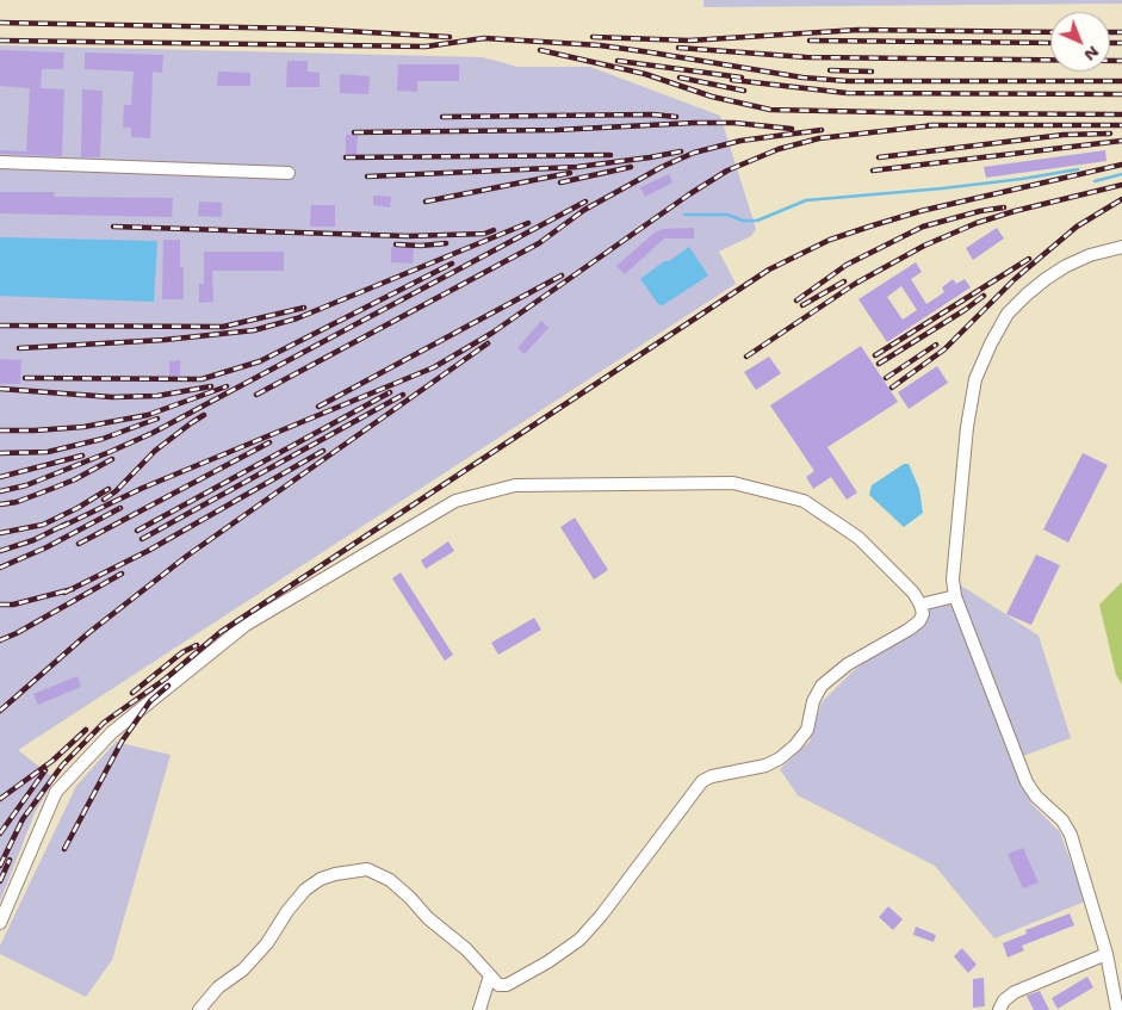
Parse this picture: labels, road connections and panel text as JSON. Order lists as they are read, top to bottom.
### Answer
{
  "north": "bottom right"
}
